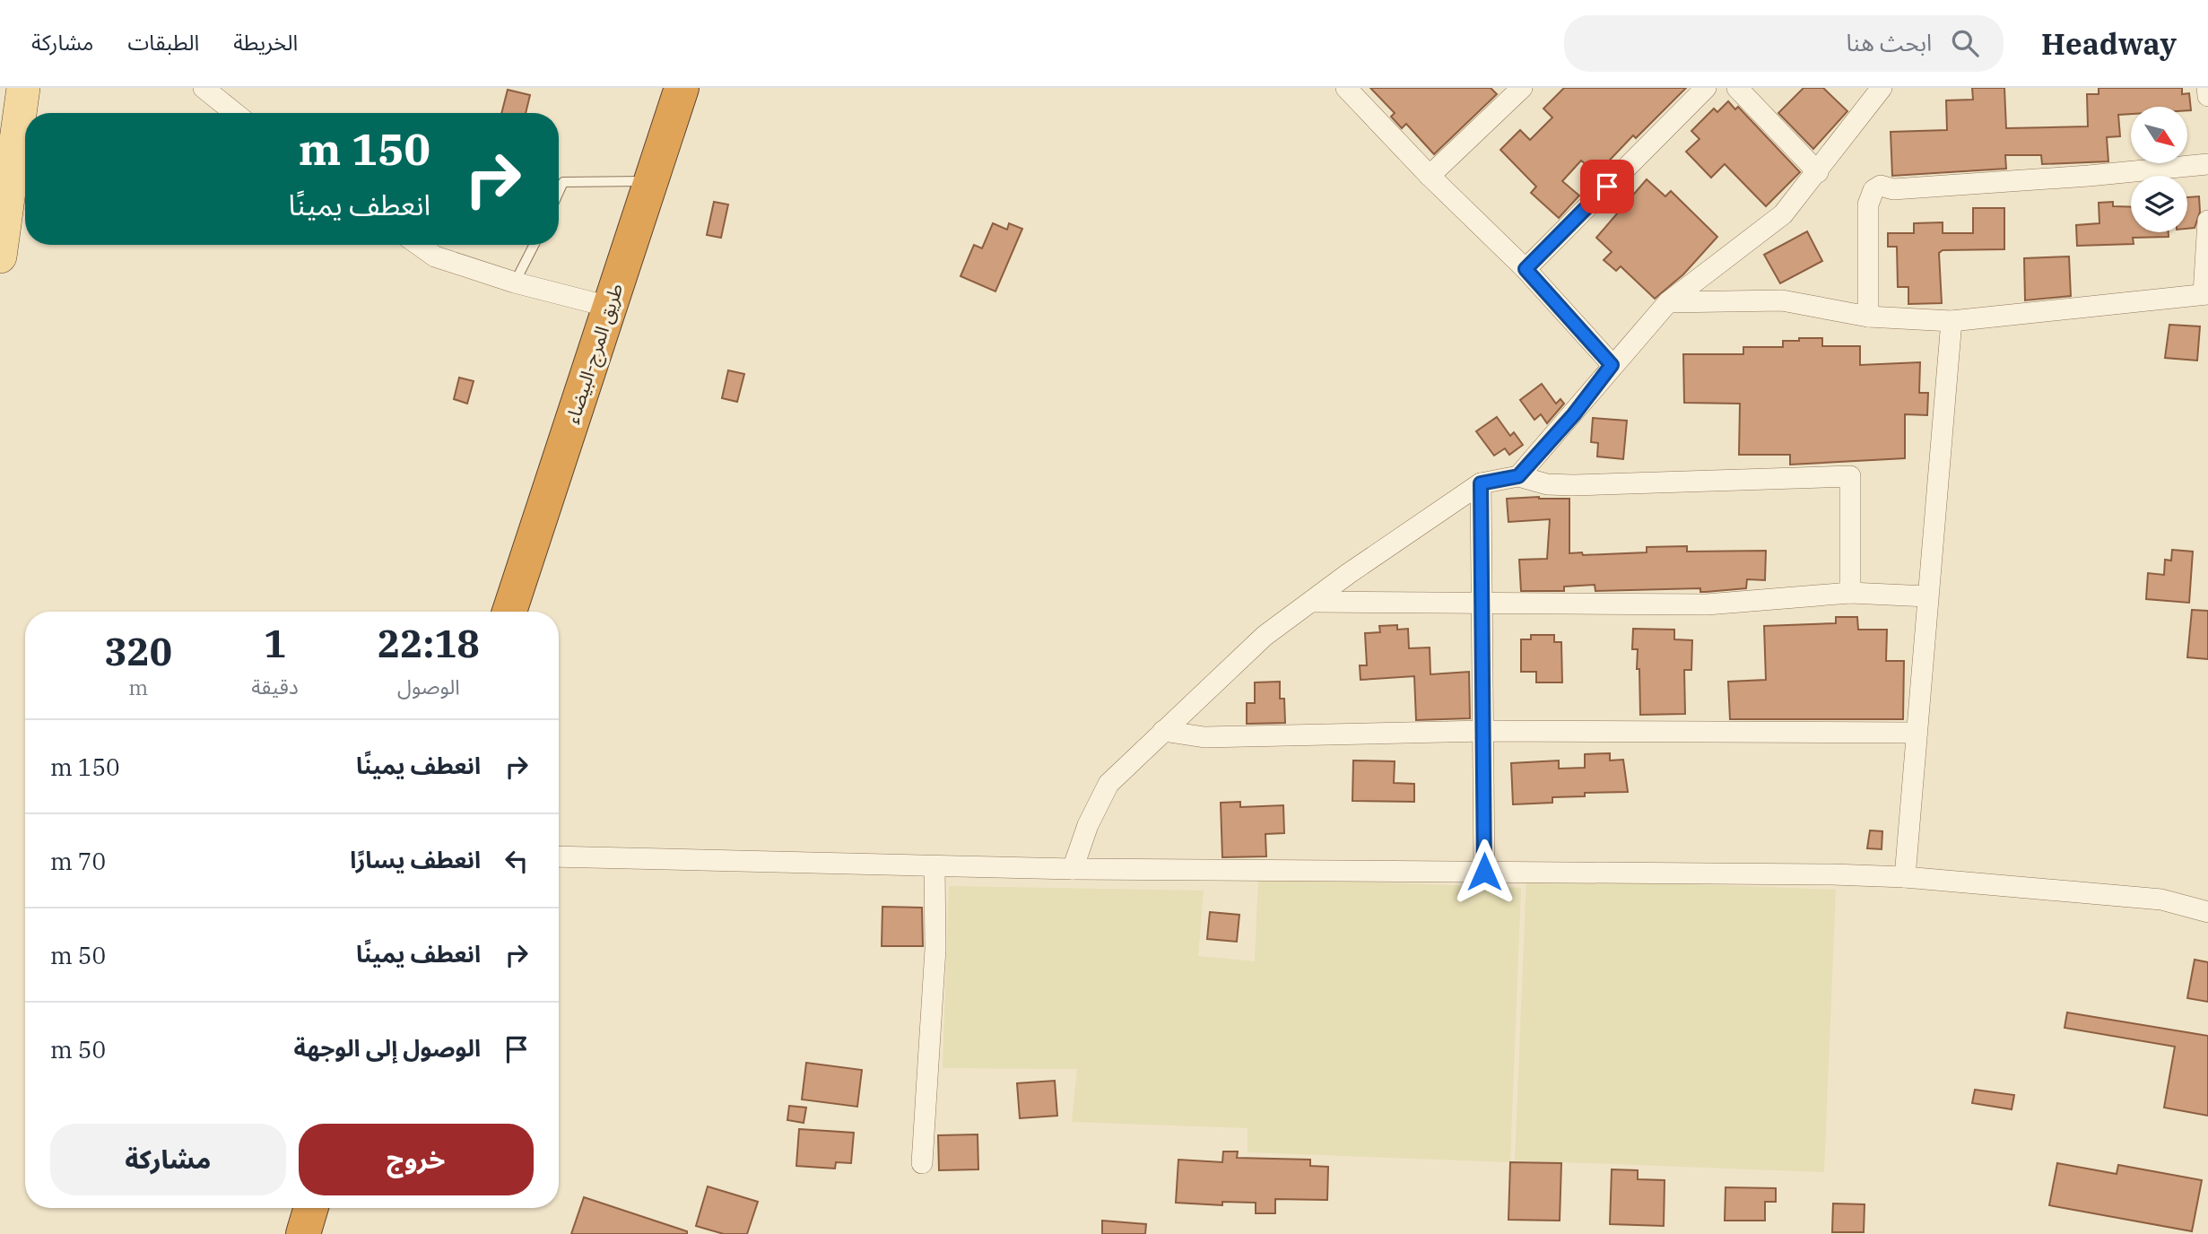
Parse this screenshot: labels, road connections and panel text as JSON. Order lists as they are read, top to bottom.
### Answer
{
  "streets": {
    "highway": ["طريق المرج-البيضاء"]
  },
  "north": "bottom right",
  "page": {
    "header": "Headway",
    "search": "ابحث هنا",
    "nav": ["الخريطة", "الطبقات", "مشاركة"],
    "turn": ["150 m", "انعطف يمينًا"],
    "eta": [
      "22:18",
      "الوصول",
      "1",
      "دقيقة",
      "320",
      "m"
    ],
    "list": [
      {
        "name": "انعطف يمينًا",
        "value": "150 m"
      },
      {
        "name": "انعطف يسارًا",
        "value": "70 m"
      },
      {
        "name": "انعطف يمينًا",
        "value": "50 m"
      },
      {
        "name": "الوصول إلى الوجهة",
        "value": "50 m"
      }
    ],
    "buttons": ["خروج", "مشاركة"]
  }
}
